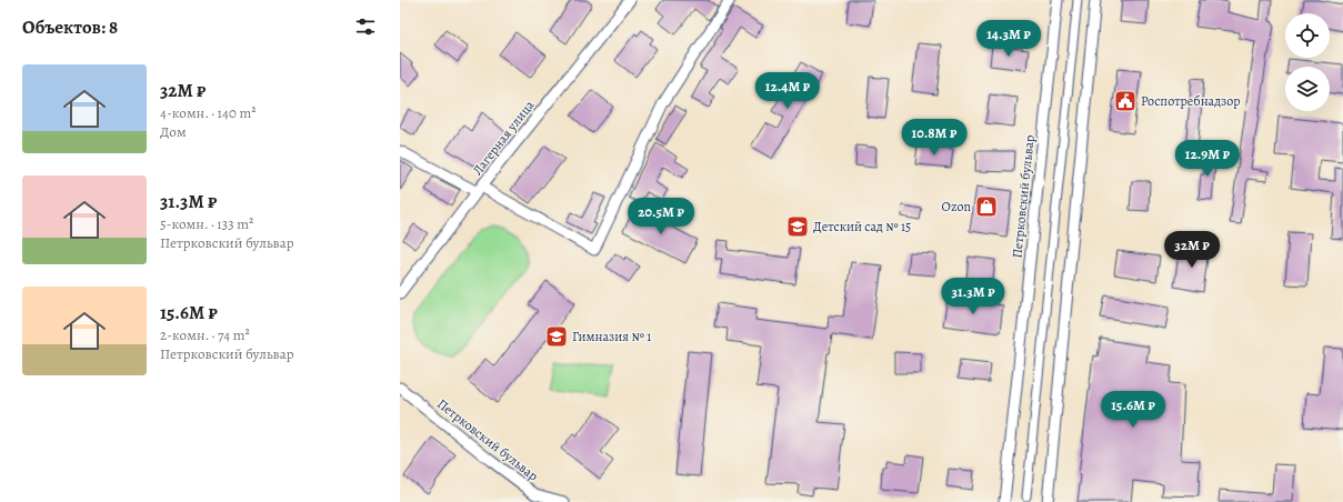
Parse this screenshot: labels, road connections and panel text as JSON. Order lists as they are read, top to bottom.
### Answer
{
  "streets": {
    "street": ["Лагерная улица", "Петрковский бульвар"]
  },
  "places": {
    "public building": ["Роспотребнадзор"],
    "shop": ["Ozon"],
    "school or university": ["Детский сад № 15", "Гимназия № 1"]
  },
  "page": {
    "heading": "Объектов: 8",
    "price": [
      "14.3M ₽",
      "12.4M ₽",
      "10.8M ₽",
      "12.9M ₽",
      "20.5M ₽",
      "32M ₽",
      "31.3M ₽",
      "15.6M ₽"
    ],
    "list": [
      {
        "name": "32M ₽",
        "note": "4-комн. · 140 m² · Дом"
      },
      {
        "name": "31.3M ₽",
        "note": "5-комн. · 133 m² · Петрковский бульвар"
      },
      {
        "name": "15.6M ₽",
        "note": "2-комн. · 74 m² · Петрковский бульвар"
      }
    ]
  }
}
